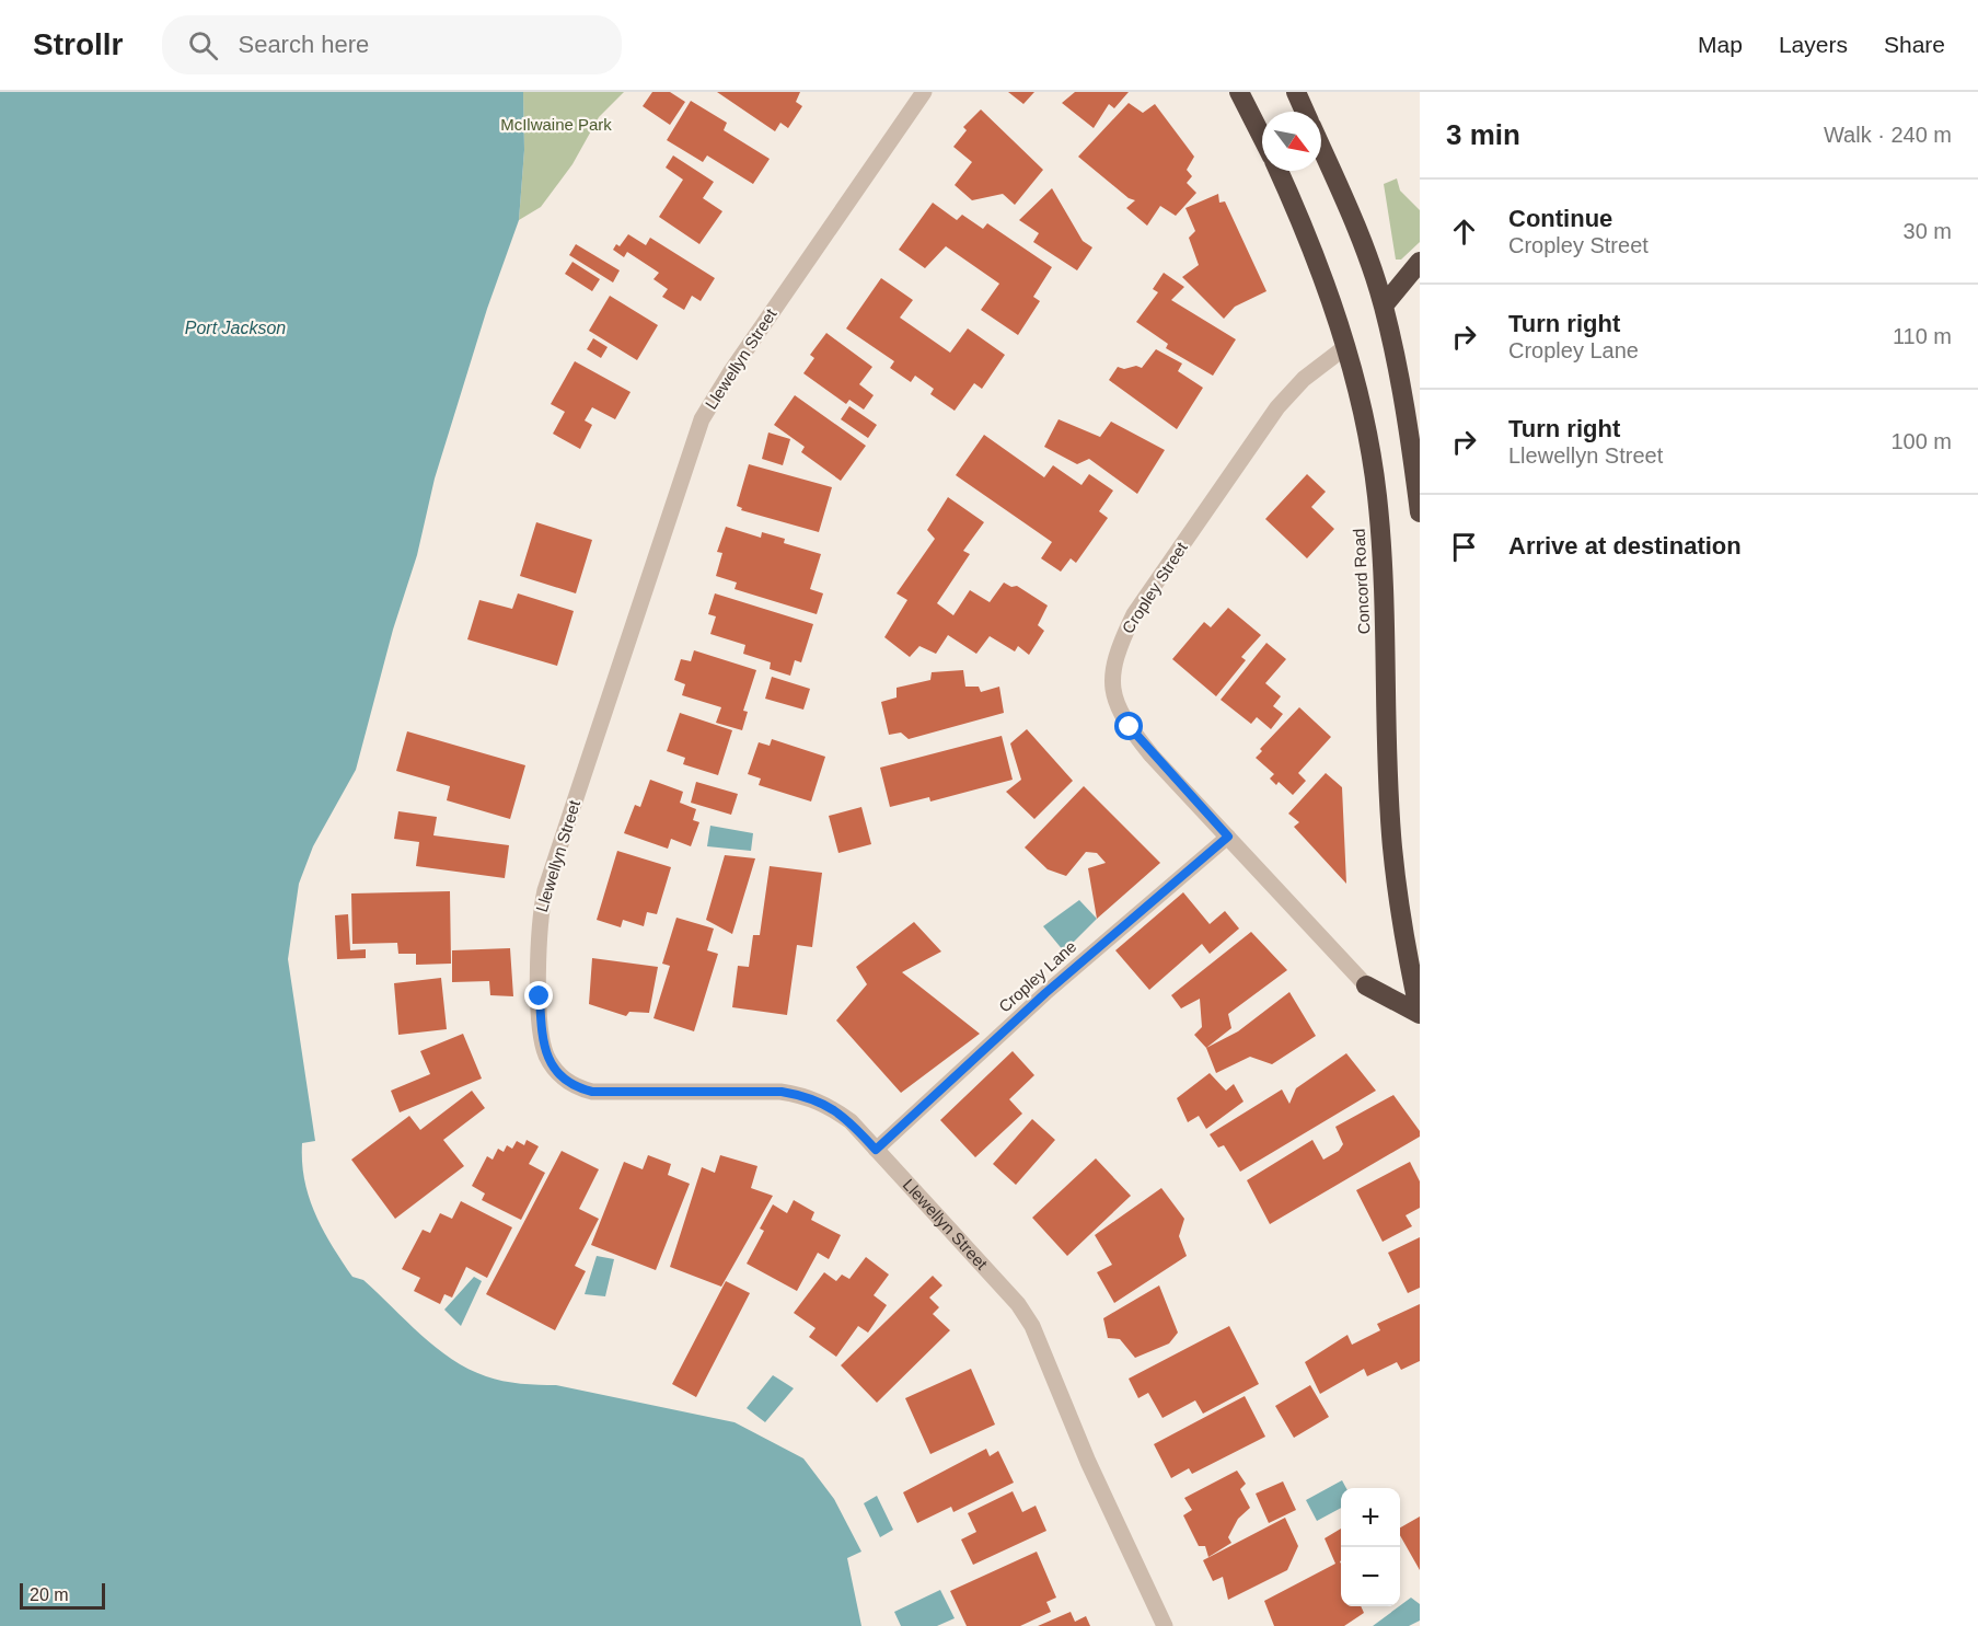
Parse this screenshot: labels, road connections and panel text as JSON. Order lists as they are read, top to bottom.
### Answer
{
  "streets": {
    "highway": ["Concord Road"],
    "street": ["Llewellyn Street", "Cropley Street"],
    "lane": ["Cropley Lane"]
  },
  "crossings": [
    ["Llewellyn Street", "Cropley Lane"],
    ["Concord Road", "Cropley Street"],
    ["Cropley Street", "Cropley Lane"]
  ],
  "water": ["Port Jackson"],
  "parks": ["McIlwaine Park"],
  "scale_bar": "20 m",
  "north": "bottom right",
  "page": {
    "header": "Strollr",
    "search": "Search here",
    "nav": ["Map", "Layers", "Share"],
    "heading": ["3 min", "Walk · 240 m"],
    "list": [
      ["Continue", "Cropley Street", "30 m"],
      ["Turn right", "Cropley Lane", "110 m"],
      ["Turn right", "Llewellyn Street", "100 m"],
      "Arrive at destination"
    ],
    "map_buttons": ["+", "−"],
    "scale": "20 m"
  }
}
